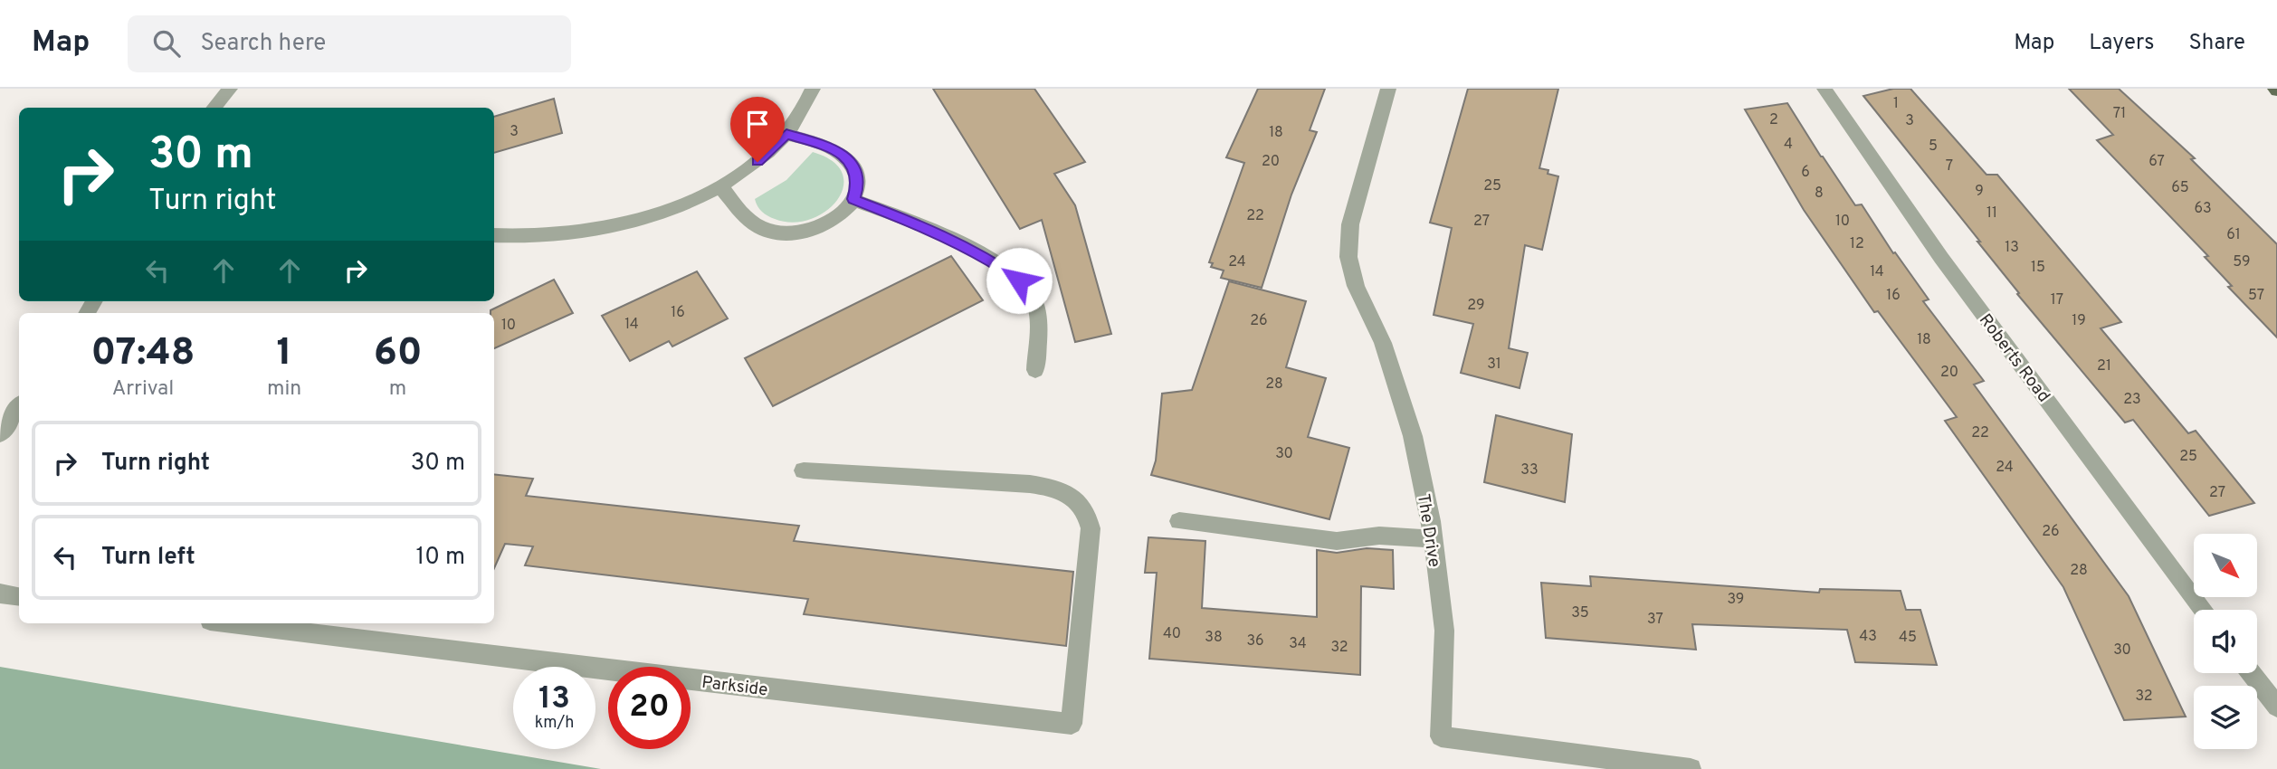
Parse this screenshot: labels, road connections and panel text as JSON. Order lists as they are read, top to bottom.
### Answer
{
  "streets": {
    "street": ["Roberts Road", "The Drive", "Parkside"]
  },
  "house_numbers": [
    "1",
    "71",
    "2",
    "3",
    "3",
    "18",
    "4",
    "5",
    "20",
    "67",
    "7",
    "6",
    "25",
    "65",
    "9",
    "8",
    "63",
    "11",
    "22",
    "27",
    "10",
    "61",
    "12",
    "13",
    "24",
    "59",
    "15",
    "14",
    "16",
    "57",
    "17",
    "29",
    "16",
    "26",
    "19",
    "14",
    "10",
    "18",
    "31",
    "21",
    "20",
    "28",
    "23",
    "22",
    "30",
    "25",
    "24",
    "33",
    "27",
    "26",
    "28",
    "39",
    "35",
    "37",
    "40",
    "43",
    "38",
    "45",
    "36",
    "34",
    "32",
    "30",
    "32"
  ],
  "north": "bottom right",
  "page": {
    "header": "Map",
    "search": "Search here",
    "nav": ["Map", "Layers", "Share"],
    "turn": ["30 m", "Turn right"],
    "eta": [
      "07:48",
      "Arrival",
      "1",
      "min",
      "60",
      "m"
    ],
    "list": [
      {
        "name": "Turn right",
        "value": "30 m"
      },
      {
        "name": "Turn left",
        "value": "10 m"
      }
    ],
    "speed": "13 km/h",
    "limit": "20"
  }
}
